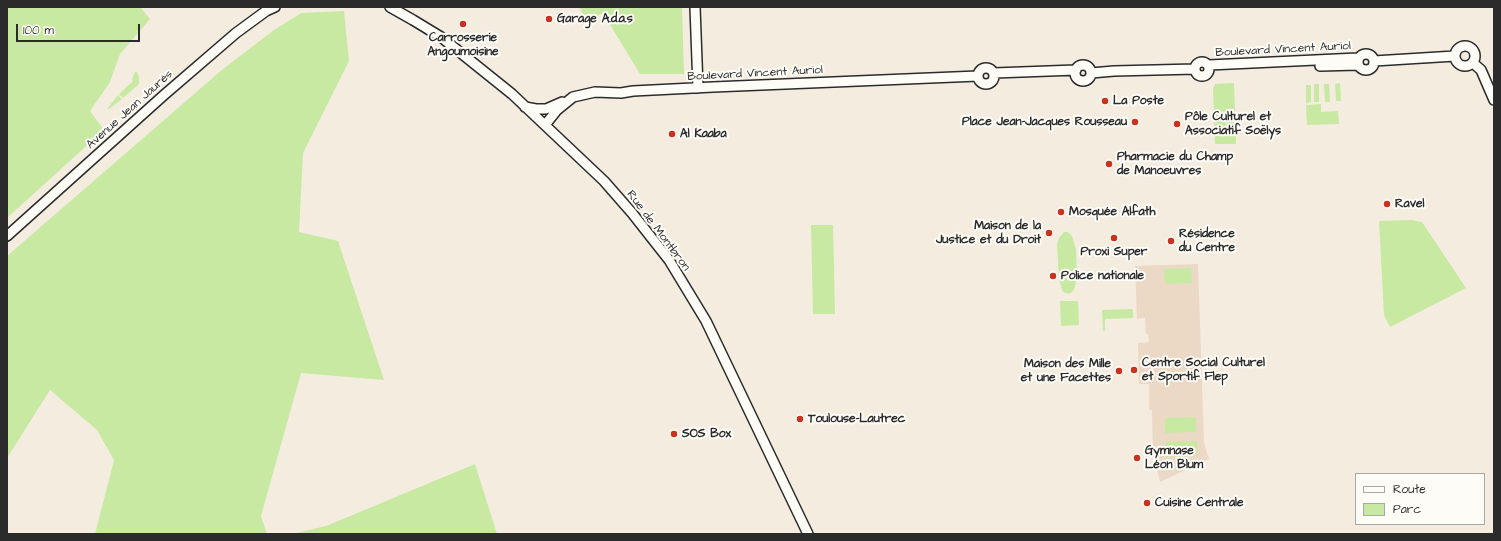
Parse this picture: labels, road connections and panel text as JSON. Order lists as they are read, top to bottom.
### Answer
{
  "streets": {
    "street": ["Boulevard Vincent Auriol", "Avenue Jean Jaurès", "Rue de Montbron"]
  },
  "crossings": [
    ["Boulevard Vincent Auriol", "Rue de Montbron"]
  ],
  "places": [
    "Garage A.d.a.s",
    "Carrosserie Angoumoisine",
    "La Poste",
    "Place Jean-Jacques Rousseau",
    "Pôle Culturel et Associatif Soëlys",
    "Al Kaaba",
    "Pharmacie du Champ de Manoeuvres",
    "Ravel",
    "Mosquée Alfath",
    "Maison de la Justice et du Droit",
    "Proxi Super",
    "Résidence du Centre",
    "Police nationale",
    "Centre Social Culturel et Sportif Flep",
    "Maison des Mille et une Facettes",
    "Toulouse-Lautrec",
    "SOS Box",
    "Gymnase Léon Blum",
    "Cuisine Centrale"
  ],
  "legend": ["Route", "Parc"],
  "scale_bar": "100 m"
}
